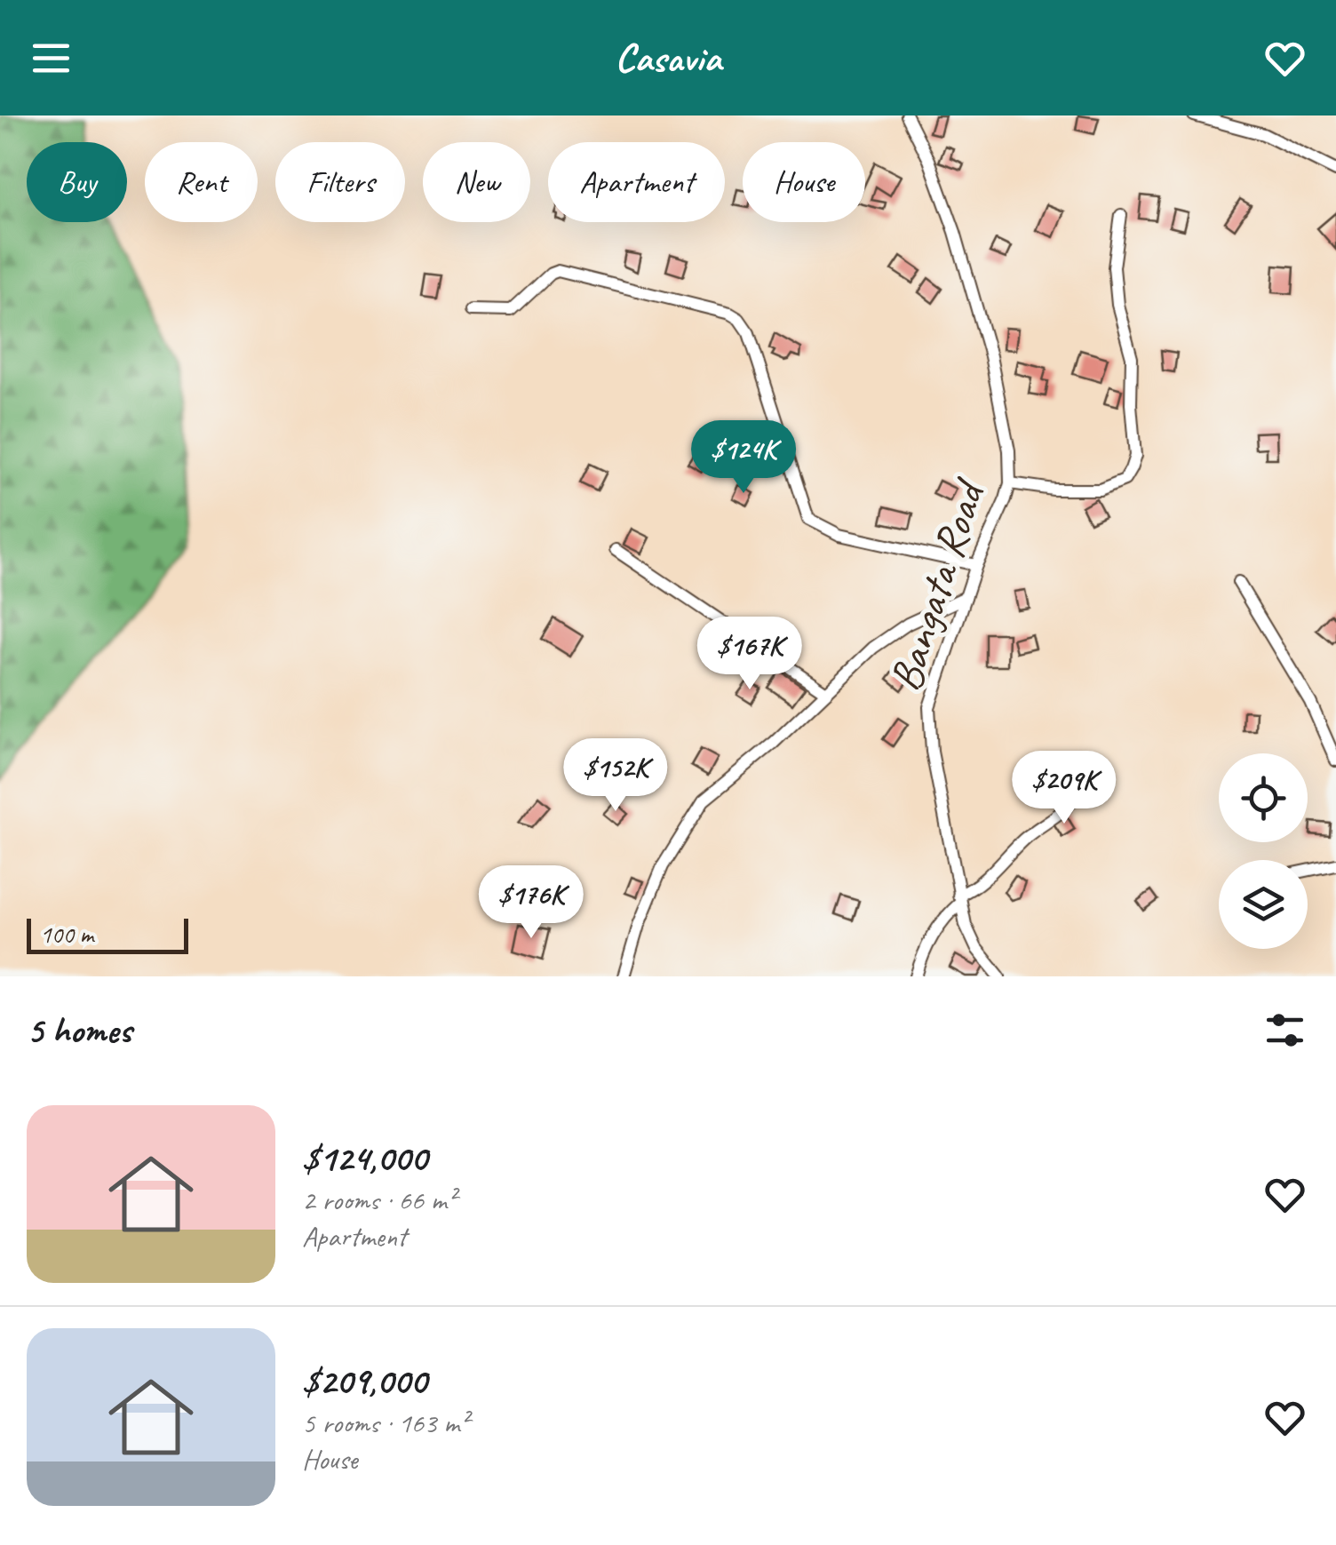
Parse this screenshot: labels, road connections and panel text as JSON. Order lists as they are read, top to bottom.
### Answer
{
  "streets": {
    "street": ["Bangata Road"]
  },
  "scale_bar": "100 m",
  "page": {
    "header": "Casavia",
    "chip": [
      "Buy",
      "Rent",
      "Filters",
      "New",
      "Apartment",
      "House"
    ],
    "price": [
      "$124K",
      "$167K",
      "$152K",
      "$209K",
      "$176K"
    ],
    "scale": "100 m",
    "heading": "5 homes",
    "list": [
      {
        "name": "$124,000",
        "note": "2 rooms · 66 m² · Apartment"
      },
      {
        "name": "$209,000",
        "note": "5 rooms · 163 m² · House"
      }
    ]
  }
}
